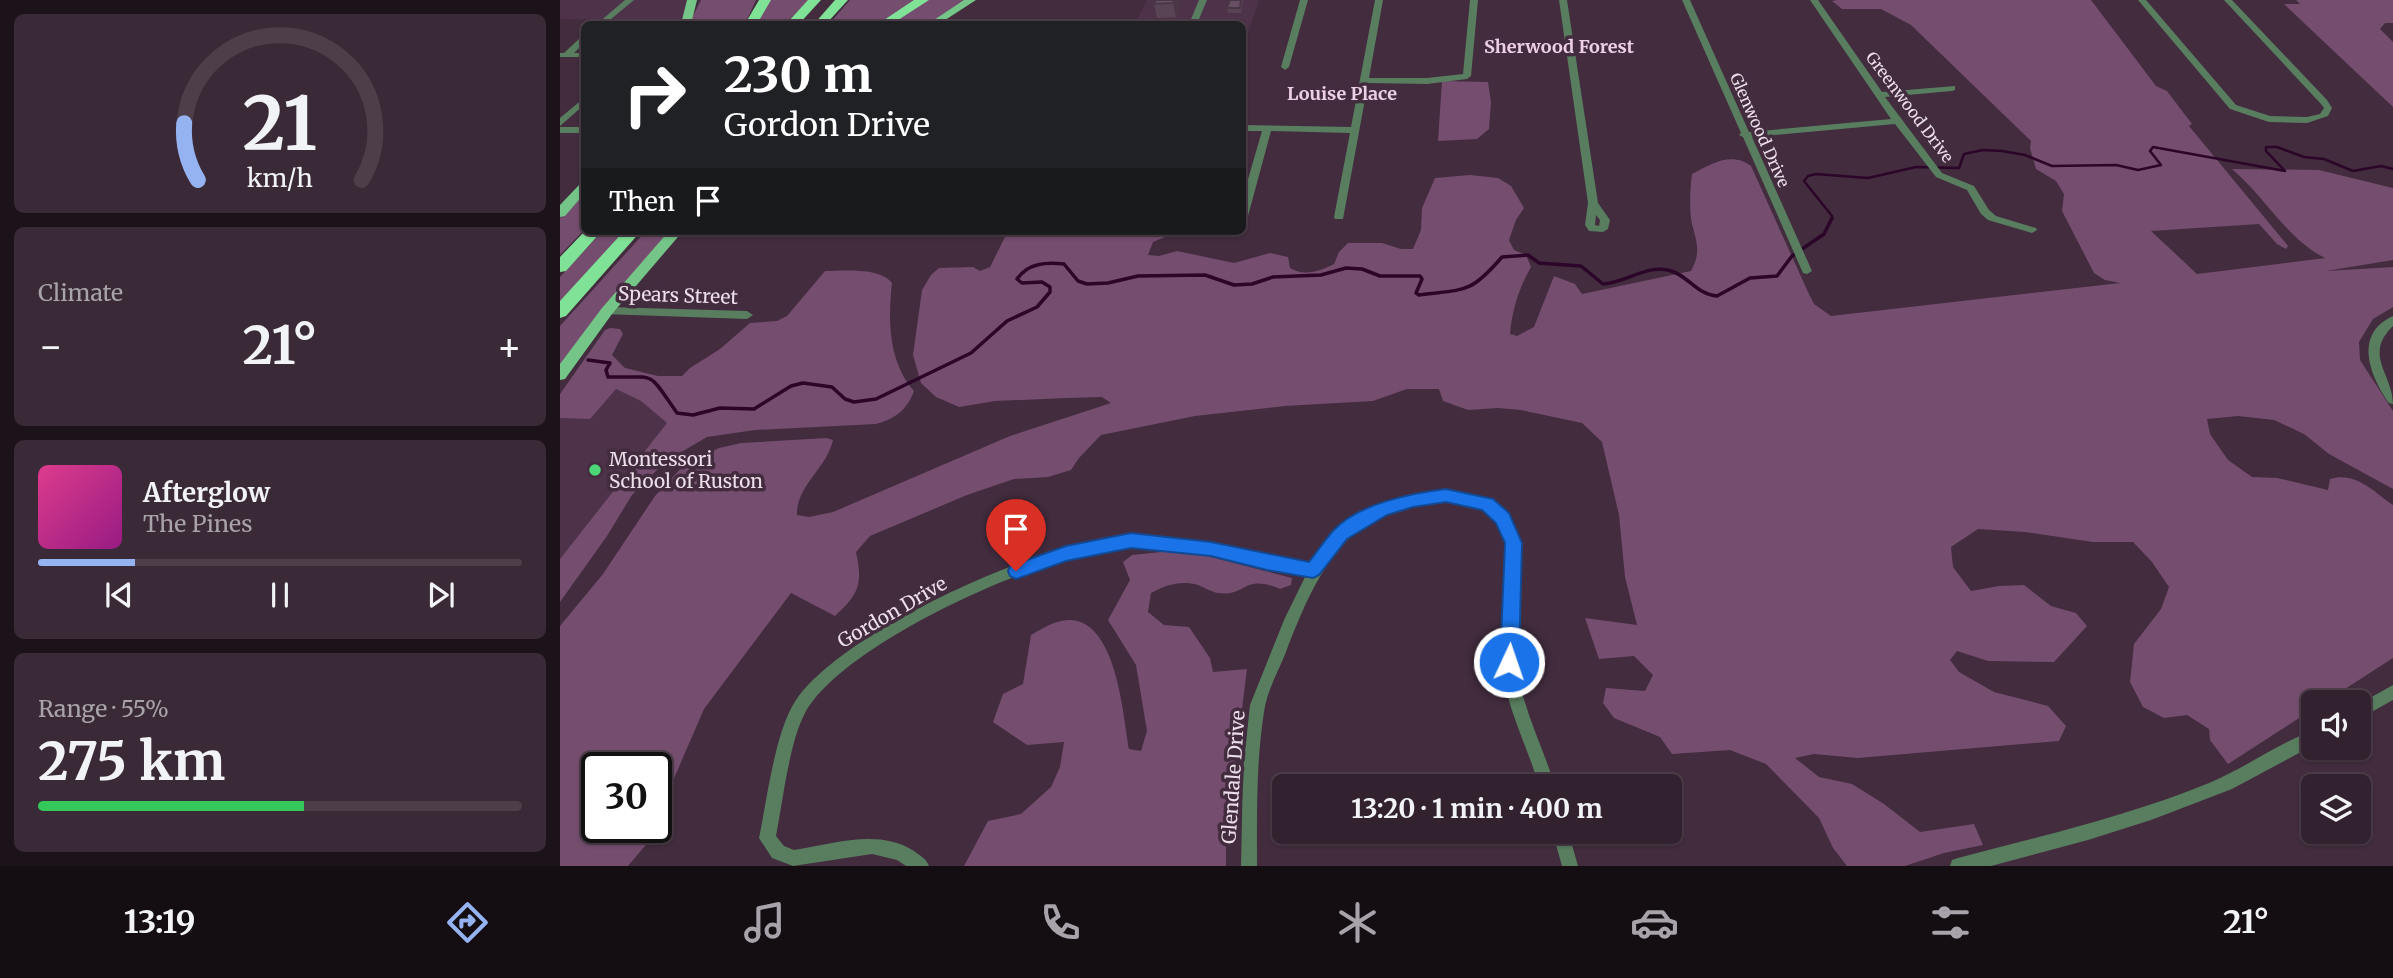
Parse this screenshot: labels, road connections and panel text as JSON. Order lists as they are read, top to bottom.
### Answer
{
  "streets": {
    "street": [
      "Greenwood Drive",
      "Glenwood Drive",
      "Spears Street",
      "Gordon Drive",
      "Glendale Drive"
    ]
  },
  "crossings": [
    ["Gordon Drive", "Glendale Drive"]
  ],
  "districts": ["Sherwood Forest", "Louise Place"],
  "places": ["Montessori School of Ruston"],
  "page": {
    "turn": ["230 m", "Gordon Drive"],
    "then": "Then",
    "tile": [
      "Climate",
      ["Range · 55%", "275 km"]
    ],
    "heat": ["−", "21°", "+"],
    "song": ["Afterglow", "The Pines"],
    "limit": "30",
    "trip": "13:20 · 1 min · 400 m",
    "tabs": ["13:19", "21°"],
    "gauge": ["21", "km/h"]
  }
}
